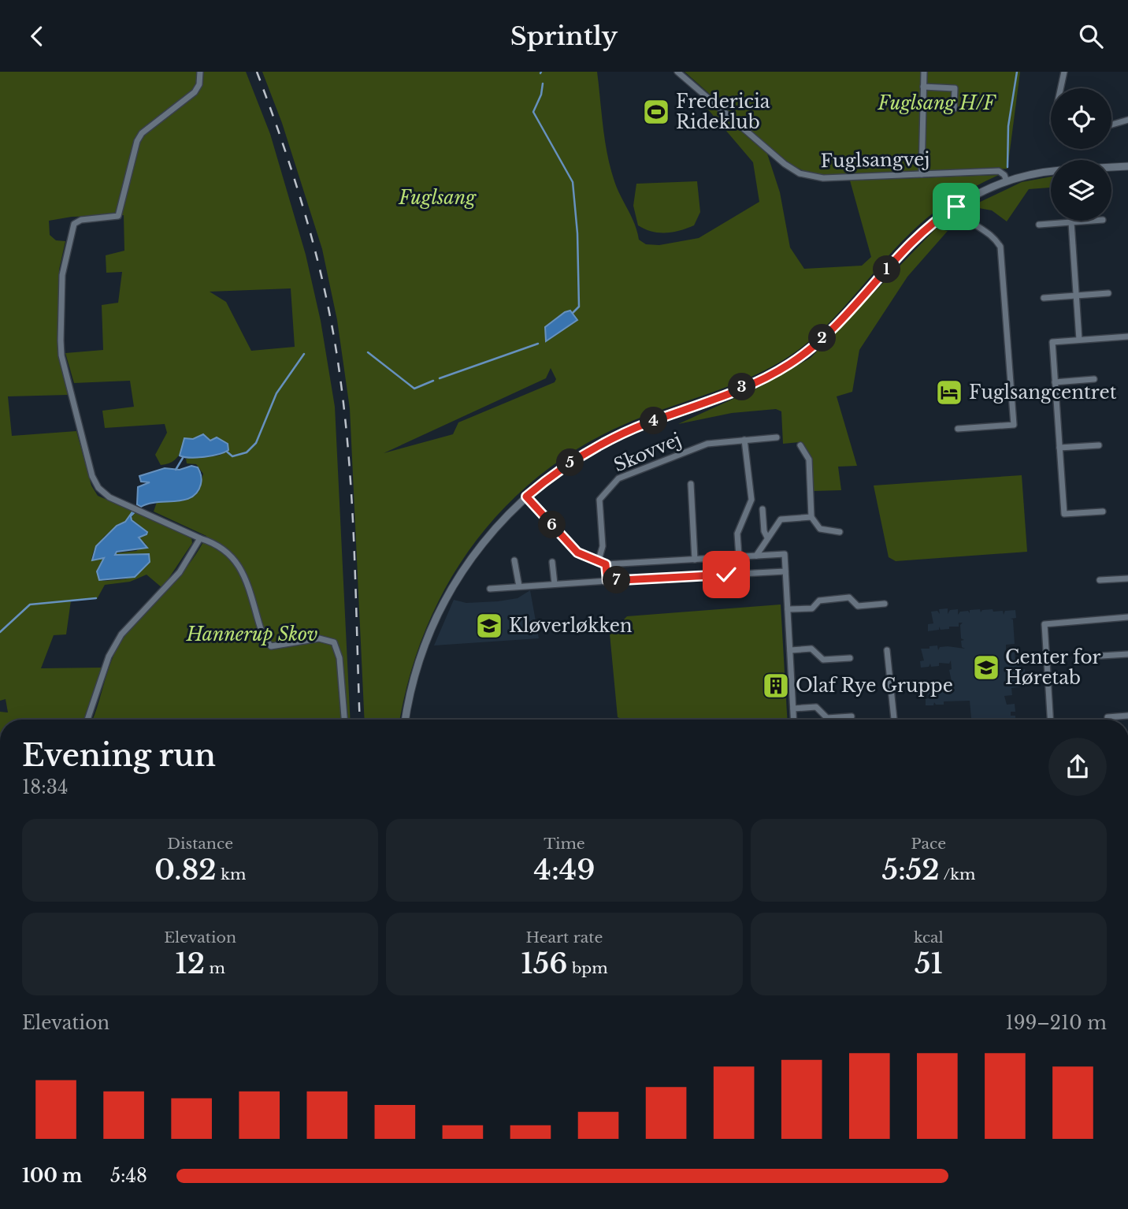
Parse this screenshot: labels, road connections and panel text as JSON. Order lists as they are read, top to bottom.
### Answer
{
  "streets": {
    "street": ["Fuglsangvej", "Skovvej"]
  },
  "parks": ["Fuglsang H/F", "Fuglsang", "Hannerup Skov"],
  "places": {
    "sports": ["Fredericia Rideklub"],
    "hotel": ["Fuglsangcentret"],
    "school or university": ["Kløverløkken", "Center for Høretab"],
    "building": ["Olaf Rye Gruppe"]
  },
  "page": {
    "header": "Sprintly",
    "pins": [
      "1",
      "2",
      "3",
      "4",
      "5",
      "6",
      "7"
    ],
    "heading": ["Evening run", "18:34"],
    "stats": [
      ["Distance", "0.82 km"],
      ["Time", "4:49"],
      ["Pace", "5:52 /km"],
      ["Elevation", "12 m"],
      ["Heart rate", "156 bpm"],
      ["kcal", "51"]
    ],
    "chart": ["Elevation", "199–210 m"],
    "list": [
      {
        "name": "100 m",
        "note": "5:48"
      }
    ]
  }
}
